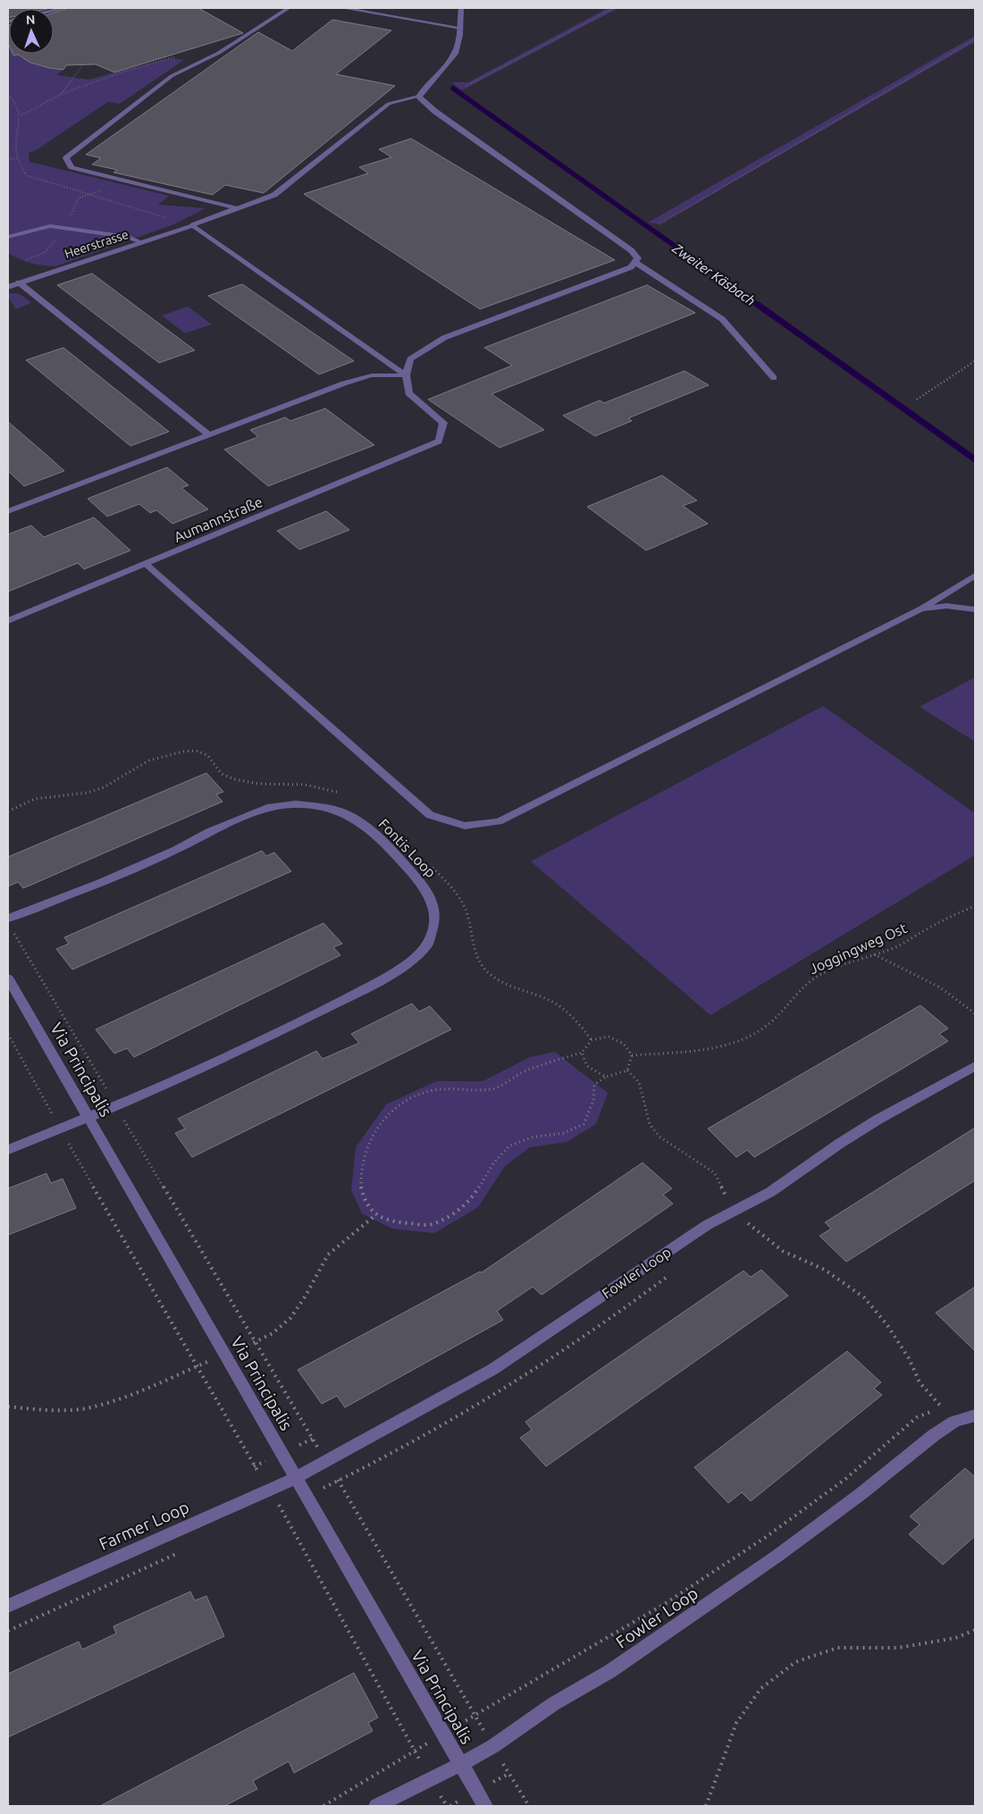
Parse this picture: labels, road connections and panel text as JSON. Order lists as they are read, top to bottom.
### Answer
{
  "streets": {
    "street": [
      "Heerstrasse",
      "Aumannstraße",
      "Fontis Loop",
      "Via Principalis",
      "Fowler Loop",
      "Farmer Loop"
    ],
    "path": ["Joggingweg Ost"]
  },
  "crossings": [
    ["Fontis Loop", "Via Principalis"],
    ["Via Principalis", "Fowler Loop"],
    ["Via Principalis", "Farmer Loop"],
    ["Fowler Loop", "Farmer Loop"]
  ],
  "water": ["Zweiter Käsbach"],
  "north": "top"
}
